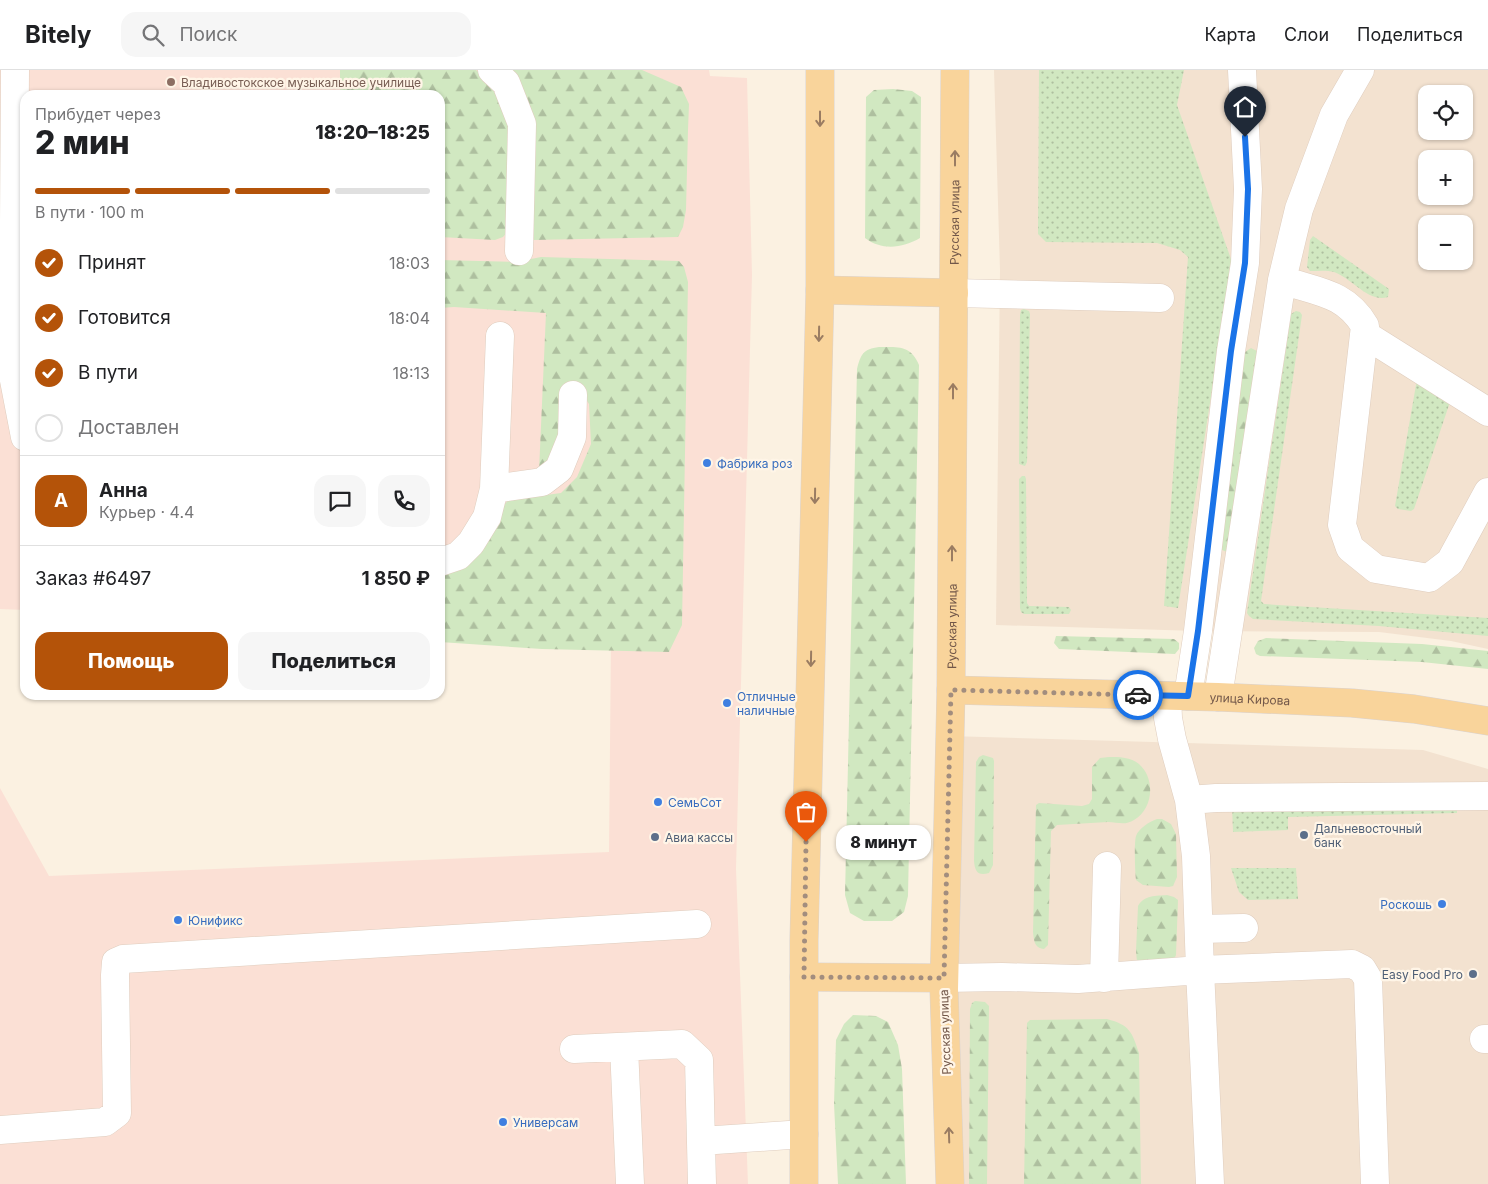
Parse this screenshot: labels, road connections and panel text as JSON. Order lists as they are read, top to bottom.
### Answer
{
  "streets": {
    "main road": ["Русская улица", "улица Кирова"]
  },
  "crossings": [
    ["Русская улица", "улица Кирова"]
  ],
  "places": [
    "Владивостокское музыкальное училище",
    "Фабрика роз",
    "Отличные наличные",
    "СемьСот",
    "Дальневосточный банк",
    "Авиа кассы",
    "8 минут",
    "Роскошь",
    "Юнификс",
    "Easy Food Pro",
    "Универсам"
  ],
  "page": {
    "header": "Bitely",
    "search": "Поиск",
    "nav": ["Карта", "Слои", "Поделиться"],
    "map_buttons": ["+", "−"],
    "heading": ["2 мин", "Прибудет через", "18:20–18:25"],
    "panel": [
      "Анна",
      "Курьер · 4.4",
      "Заказ #6497",
      "1 850 ₽"
    ],
    "bar": "В пути · 100 m",
    "list": [
      ["Принят", "18:03"],
      ["Готовится", "18:04"],
      ["В пути", "18:13"],
      "Доставлен"
    ],
    "round": "А",
    "buttons": ["Помощь", "Поделиться"],
    "bubble": "8 минут"
  }
}
